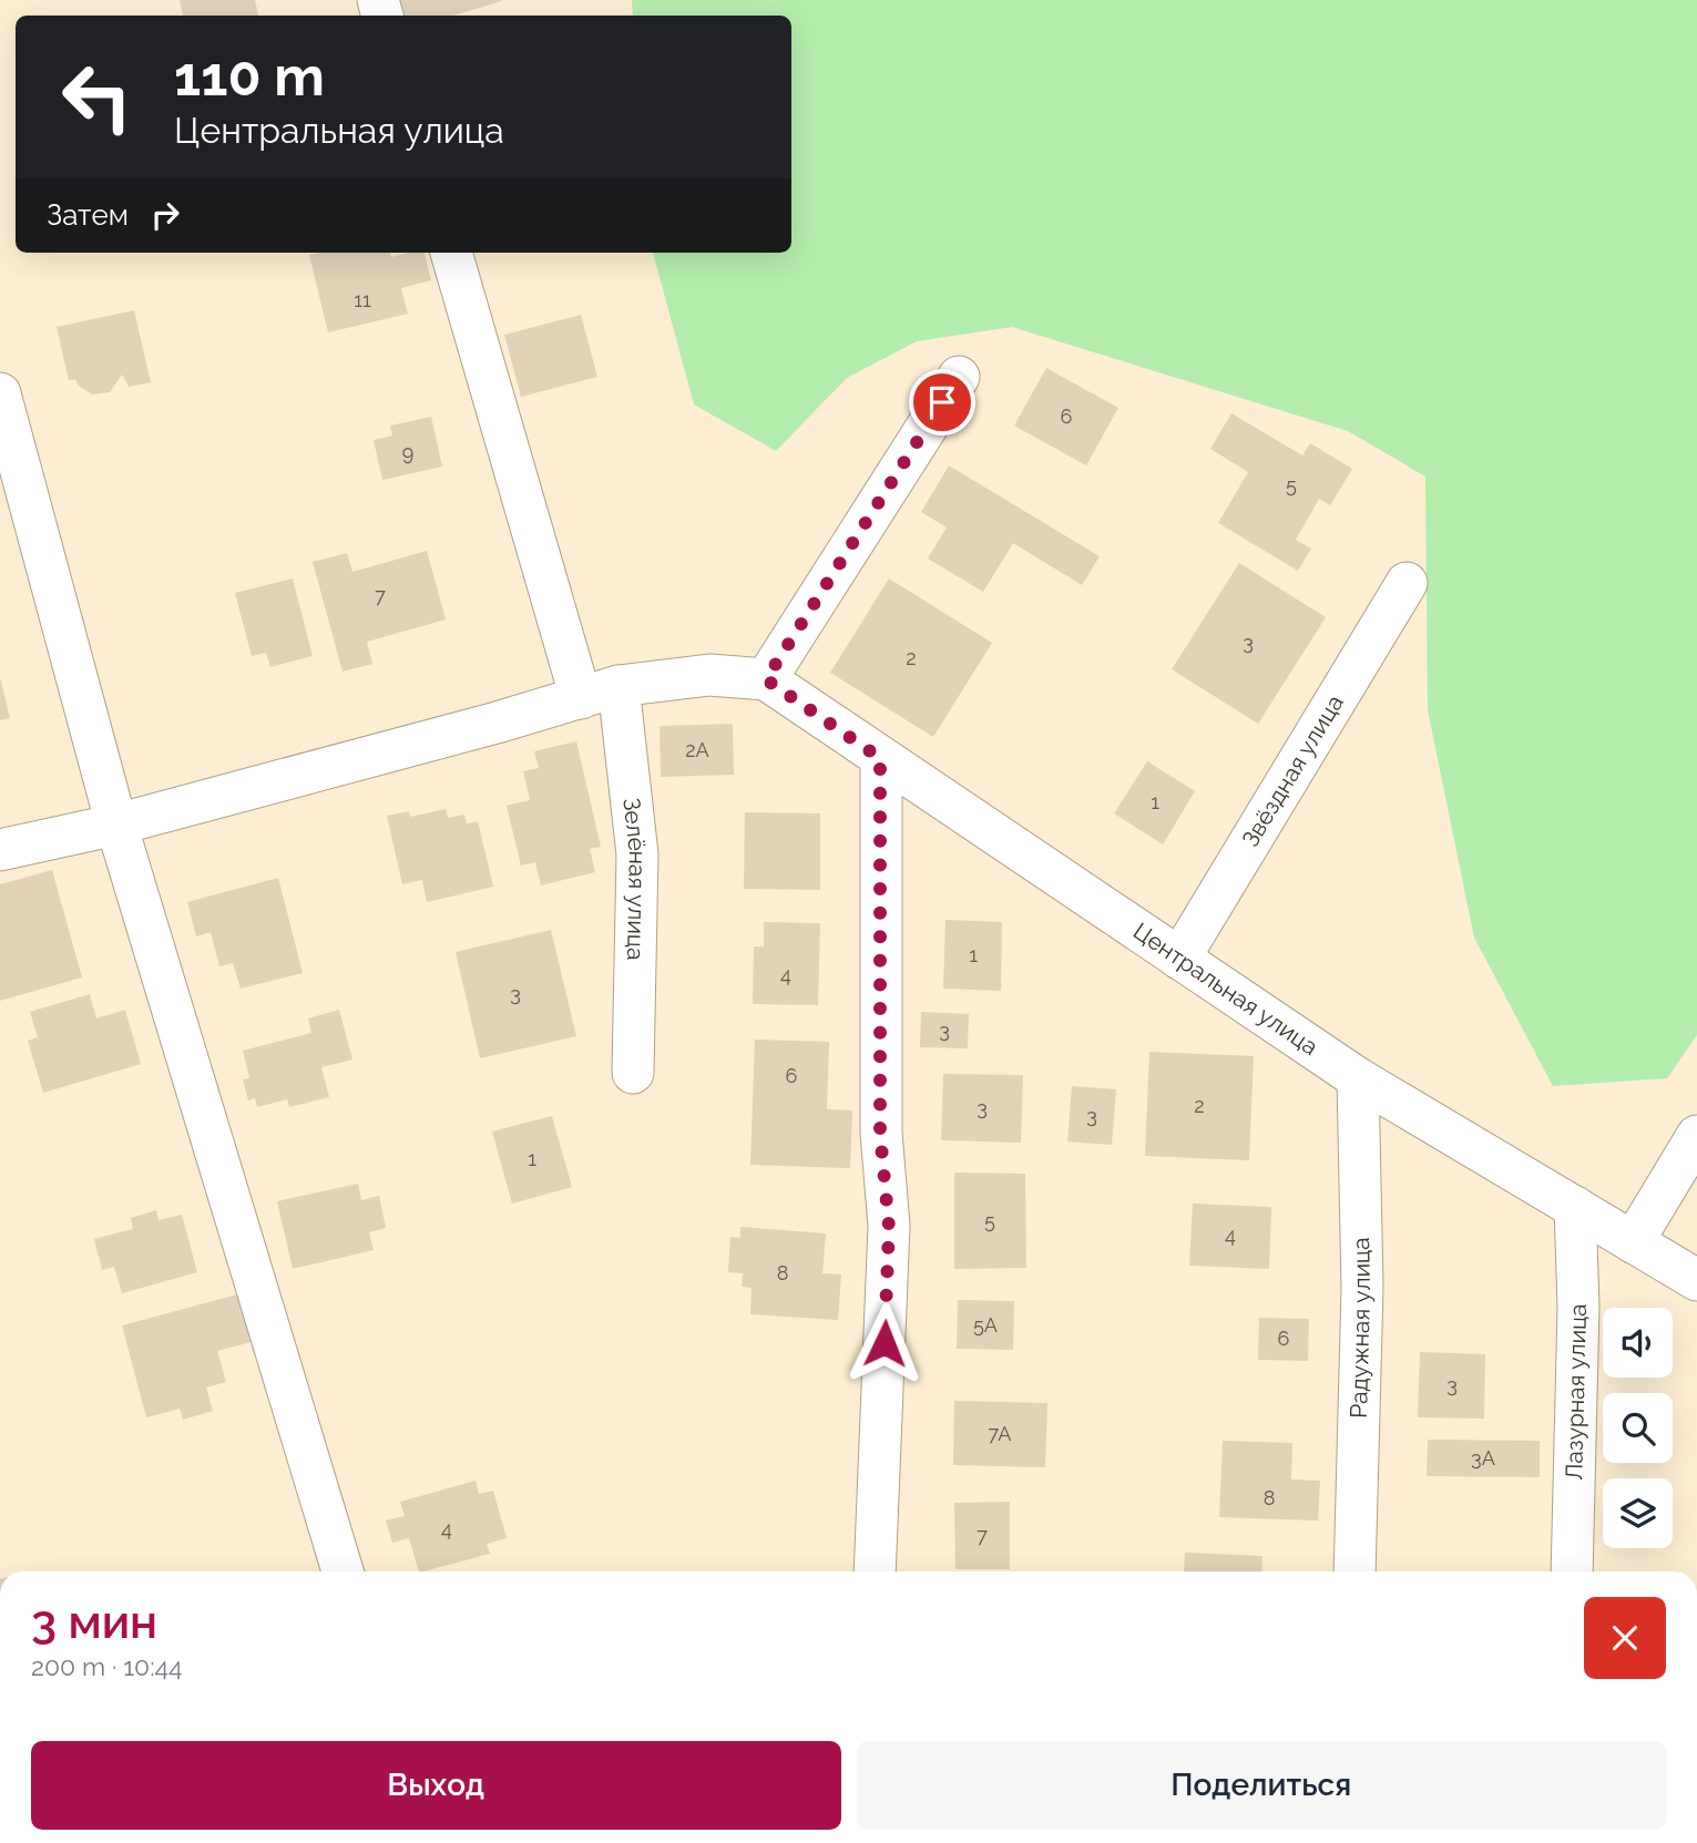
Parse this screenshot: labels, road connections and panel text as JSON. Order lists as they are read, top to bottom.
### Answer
{
  "streets": {
    "street": [
      "Звёздная улица",
      "Зелёная улица",
      "Центральная улица",
      "Радужная улица",
      "Лазурная улица"
    ]
  },
  "crossings": [
    ["Звёздная улица", "Центральная улица"],
    ["Центральная улица", "Радужная улица"],
    ["Центральная улица", "Лазурная улица"]
  ],
  "house_numbers": [
    "11",
    "6",
    "9",
    "5",
    "7",
    "3",
    "2",
    "2А",
    "1",
    "1",
    "4",
    "3",
    "3",
    "6",
    "2",
    "3",
    "3",
    "1",
    "5",
    "4",
    "8",
    "5А",
    "6",
    "3",
    "7А",
    "3А",
    "8",
    "4",
    "7"
  ],
  "page": {
    "turn": ["110 m", "Центральная улица"],
    "then": "Затем",
    "heading": ["3 мин", "200 m · 10:44"],
    "buttons": ["Выход", "Поделиться"]
  }
}
